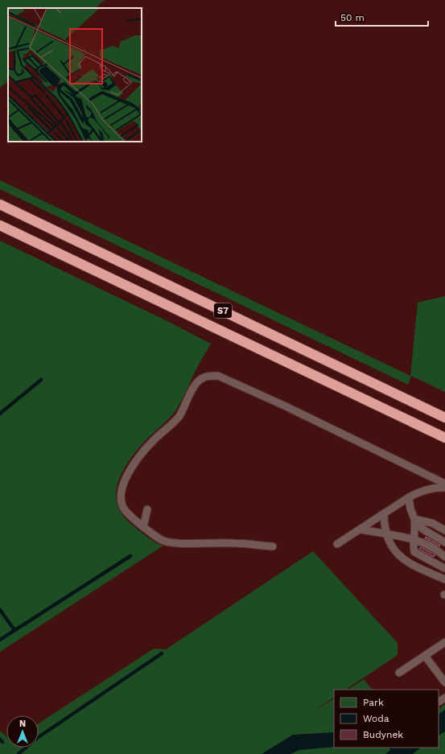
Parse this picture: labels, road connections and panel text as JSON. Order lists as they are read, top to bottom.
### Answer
{
  "streets": {
    "highway": ["S7"]
  },
  "legend": ["Park", "Woda", "Budynek"],
  "scale_bar": "50 m",
  "north": "top"
}
